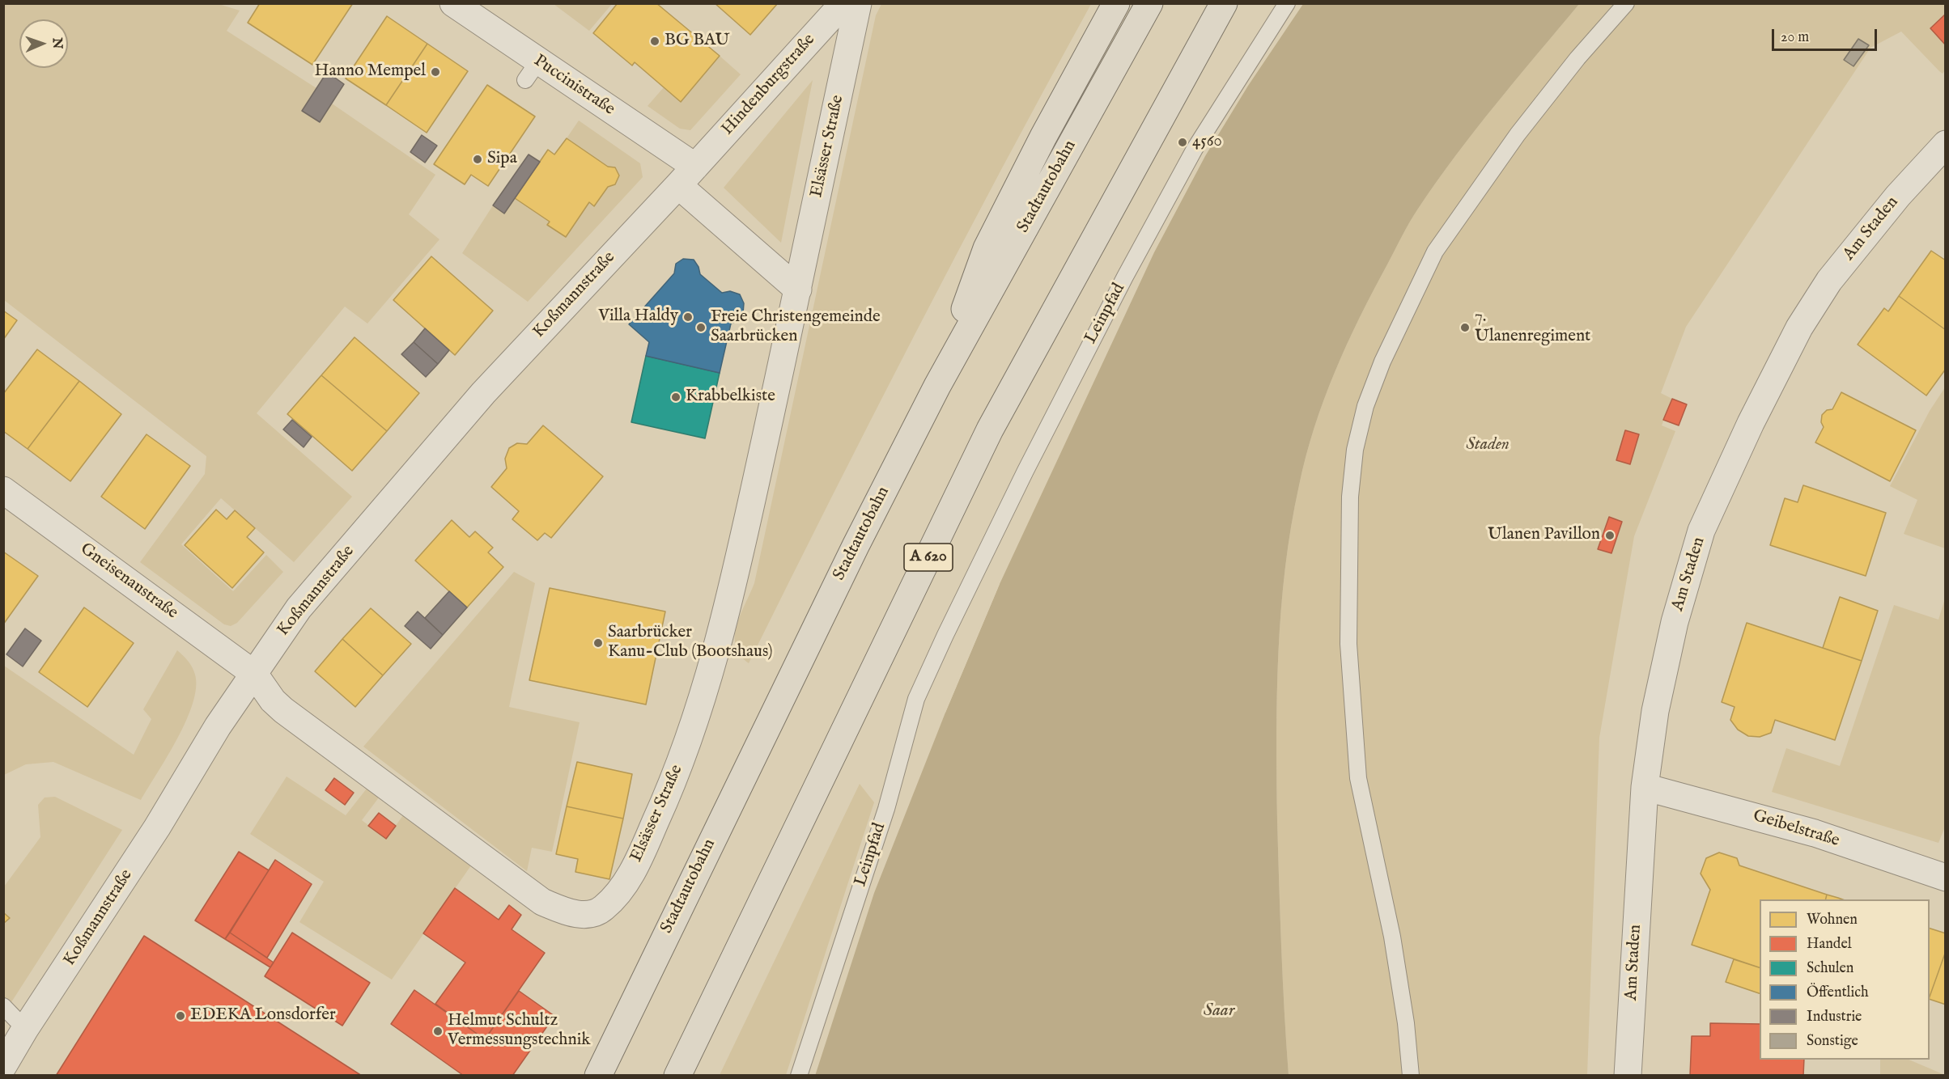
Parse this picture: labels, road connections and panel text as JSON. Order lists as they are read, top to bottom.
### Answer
{
  "streets": {
    "highway": ["Stadtautobahn", "A 620"],
    "street": [
      "Hindenburgstraße",
      "Puccinistraße",
      "Elsässer Straße",
      "Am Staden",
      "Koßmannstraße",
      "Gneisenaustraße",
      "Geibelstraße"
    ],
    "lane": ["Leinpfad"]
  },
  "crossings": [
    ["Hindenburgstraße", "Puccinistraße"],
    ["Hindenburgstraße", "Koßmannstraße"],
    ["Puccinistraße", "Koßmannstraße"],
    ["Elsässer Straße", "Koßmannstraße"],
    ["Elsässer Straße", "Gneisenaustraße"],
    ["Am Staden", "Geibelstraße"],
    ["Koßmannstraße", "Gneisenaustraße"]
  ],
  "water": ["Saar"],
  "parks": ["Staden"],
  "places": [
    "BG BAU",
    "Hanno Mempel",
    "4560",
    "Sipa",
    "Villa Haldy",
    "Freie Christengemeinde Saarbrücken",
    "7. Ulanenregiment",
    "Krabbelkiste",
    "Ulanen Pavillon",
    "Saarbrücker Kanu-Club (Bootshaus)",
    "EDEKA Lonsdorfer",
    "Helmut Schultz Vermessungstechnik"
  ],
  "legend": [
    "Wohnen",
    "Handel",
    "Schulen",
    "Öffentlich",
    "Industrie",
    "Sonstige"
  ],
  "scale_bar": "20 m",
  "north": "right"
}
